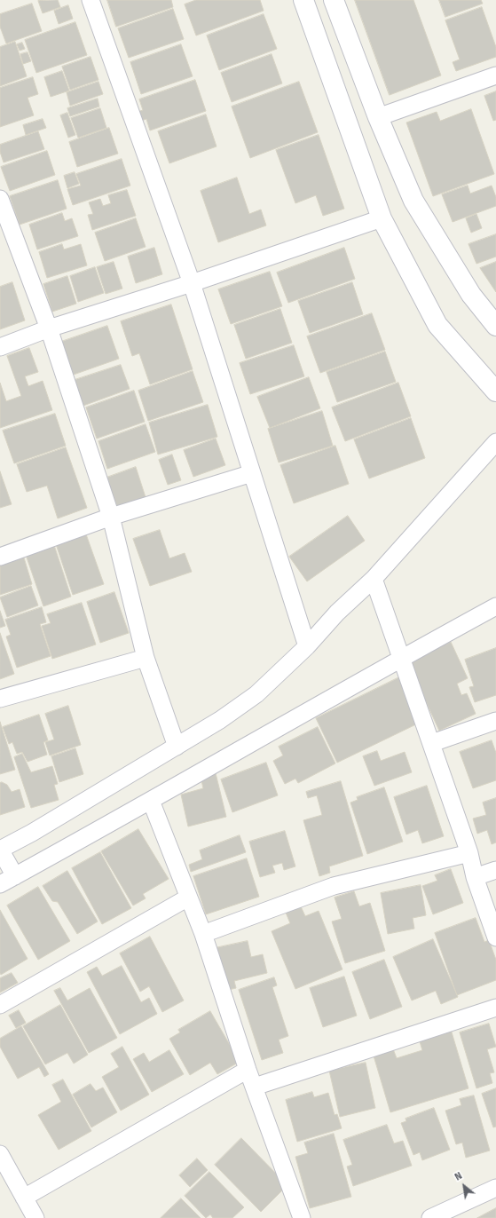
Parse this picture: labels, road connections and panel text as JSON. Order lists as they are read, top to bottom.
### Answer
{
  "north": "top left"
}
